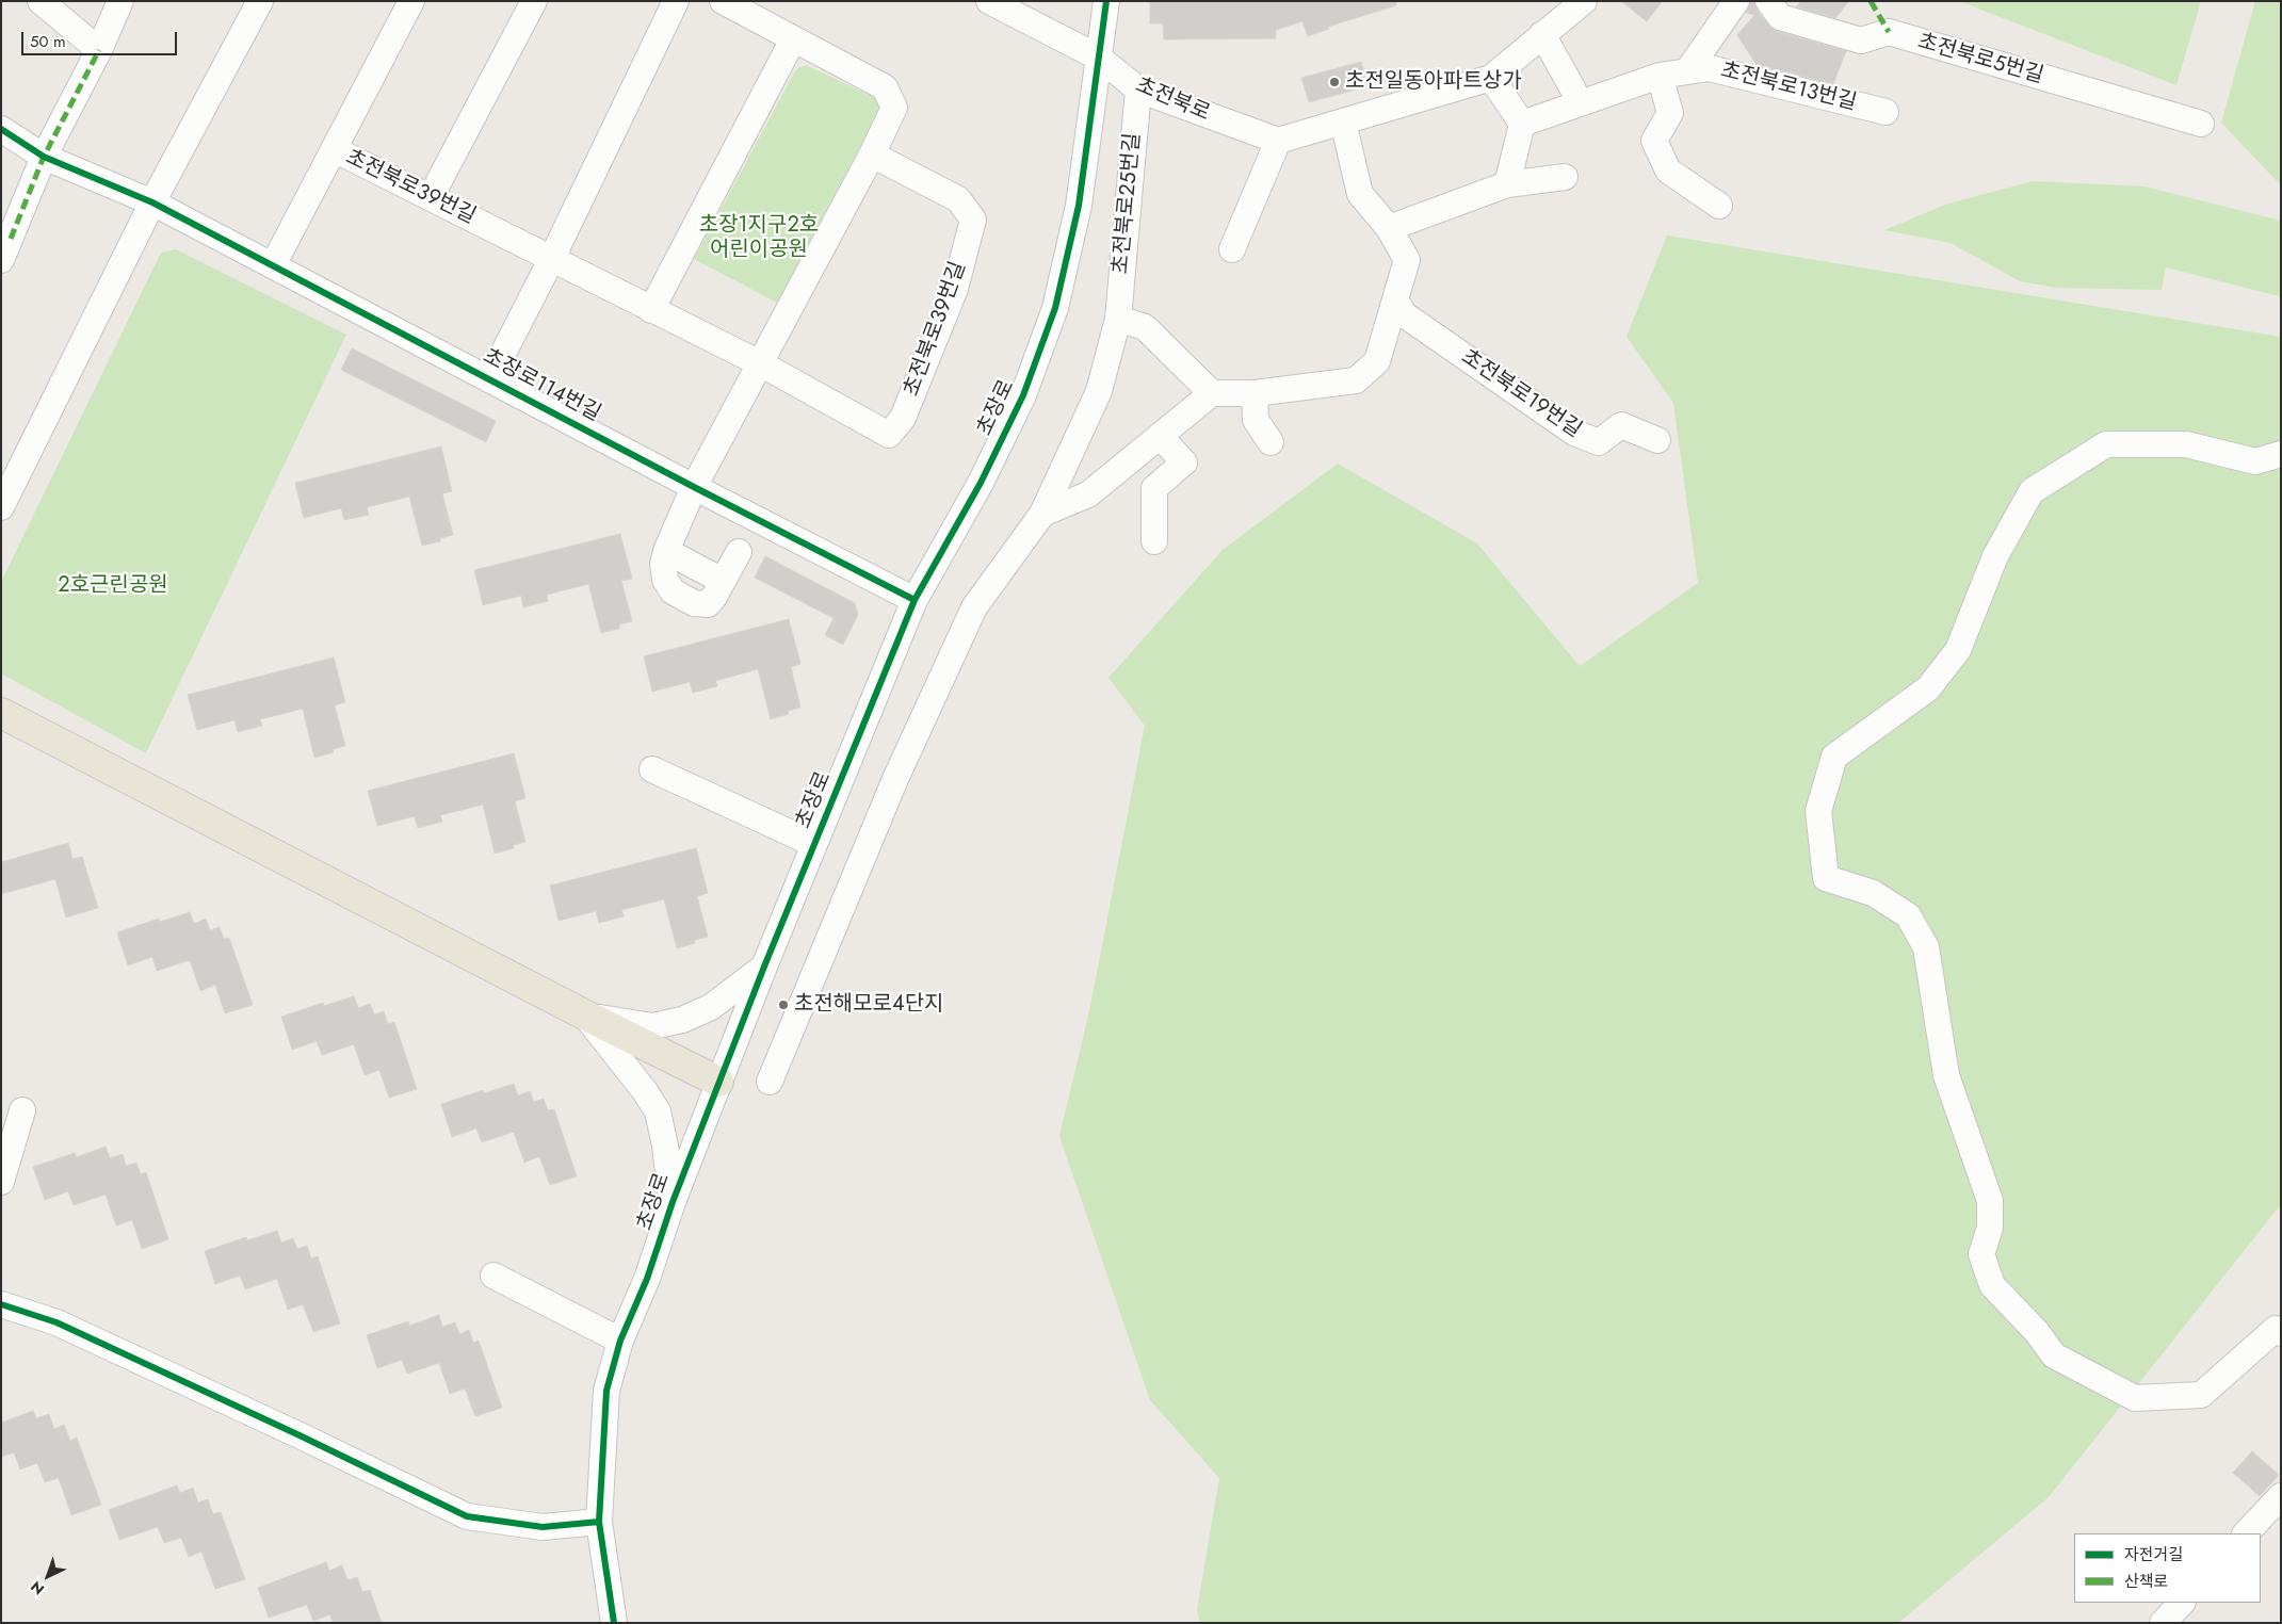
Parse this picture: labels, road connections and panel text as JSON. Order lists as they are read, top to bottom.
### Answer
{
  "streets": {
    "street": [
      "초전북로5번길",
      "초전북로13번길",
      "초전북로",
      "초전북로39번길",
      "초전북로25번길",
      "초장로114번길",
      "초전북로19번길",
      "초장로"
    ]
  },
  "crossings": [
    ["초전북로", "초전북로25번길"],
    ["초전북로", "초장로"],
    ["초장로114번길", "초장로"]
  ],
  "parks": ["초장1지구2호 어린이공원", "2호근린공원"],
  "places": ["초전일동아파트상가", "초전해모로4단지"],
  "legend": ["자전거길", "산책로"],
  "scale_bar": "50 m",
  "north": "bottom left"
}
